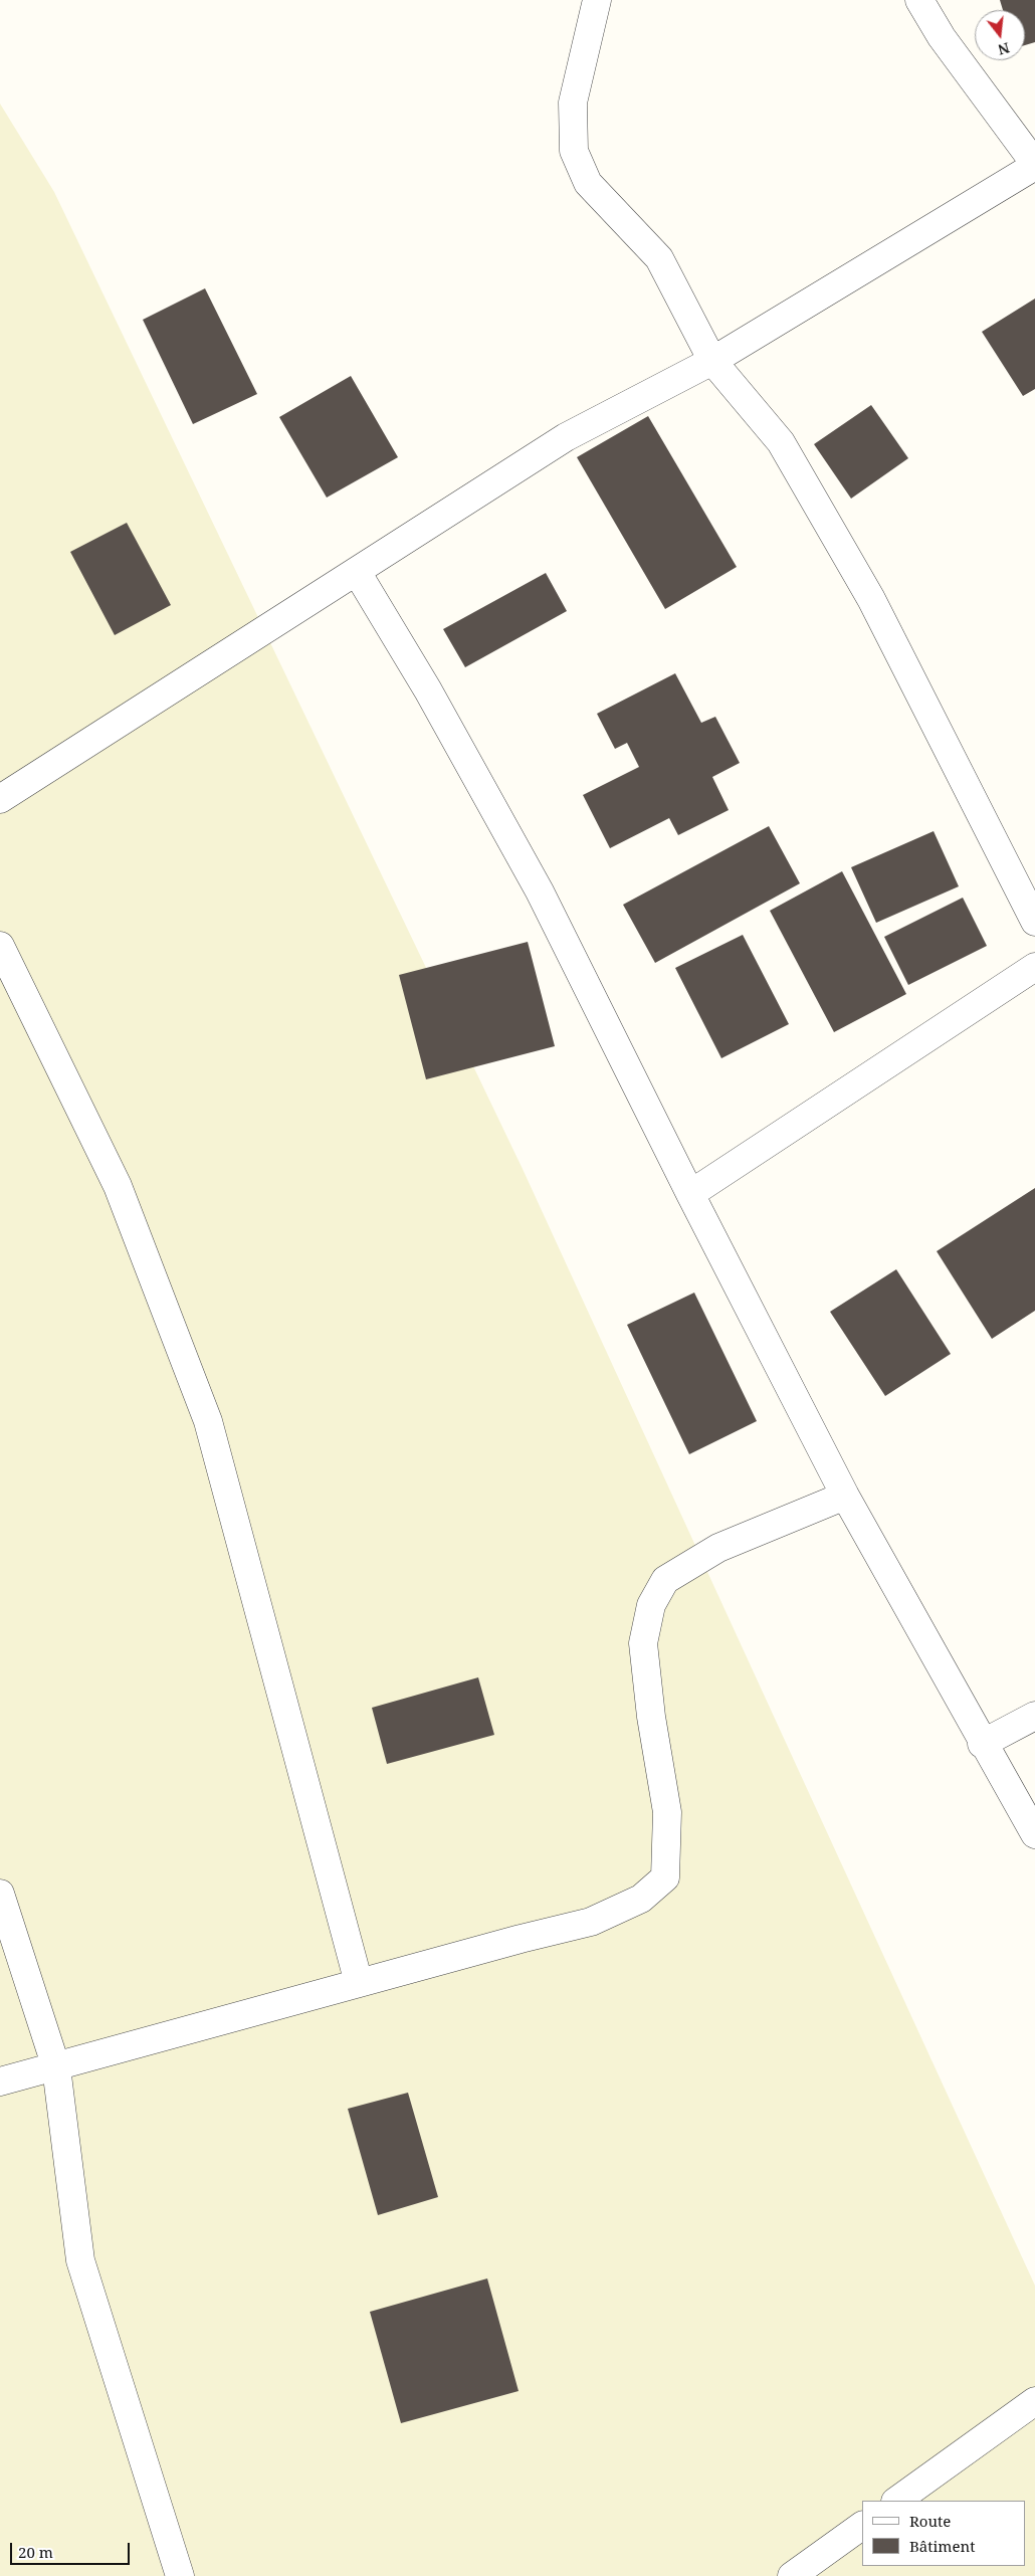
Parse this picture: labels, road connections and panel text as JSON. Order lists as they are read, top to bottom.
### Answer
{
  "legend": ["Route", "Bâtiment"],
  "scale_bar": "20 m",
  "north": "bottom"
}
